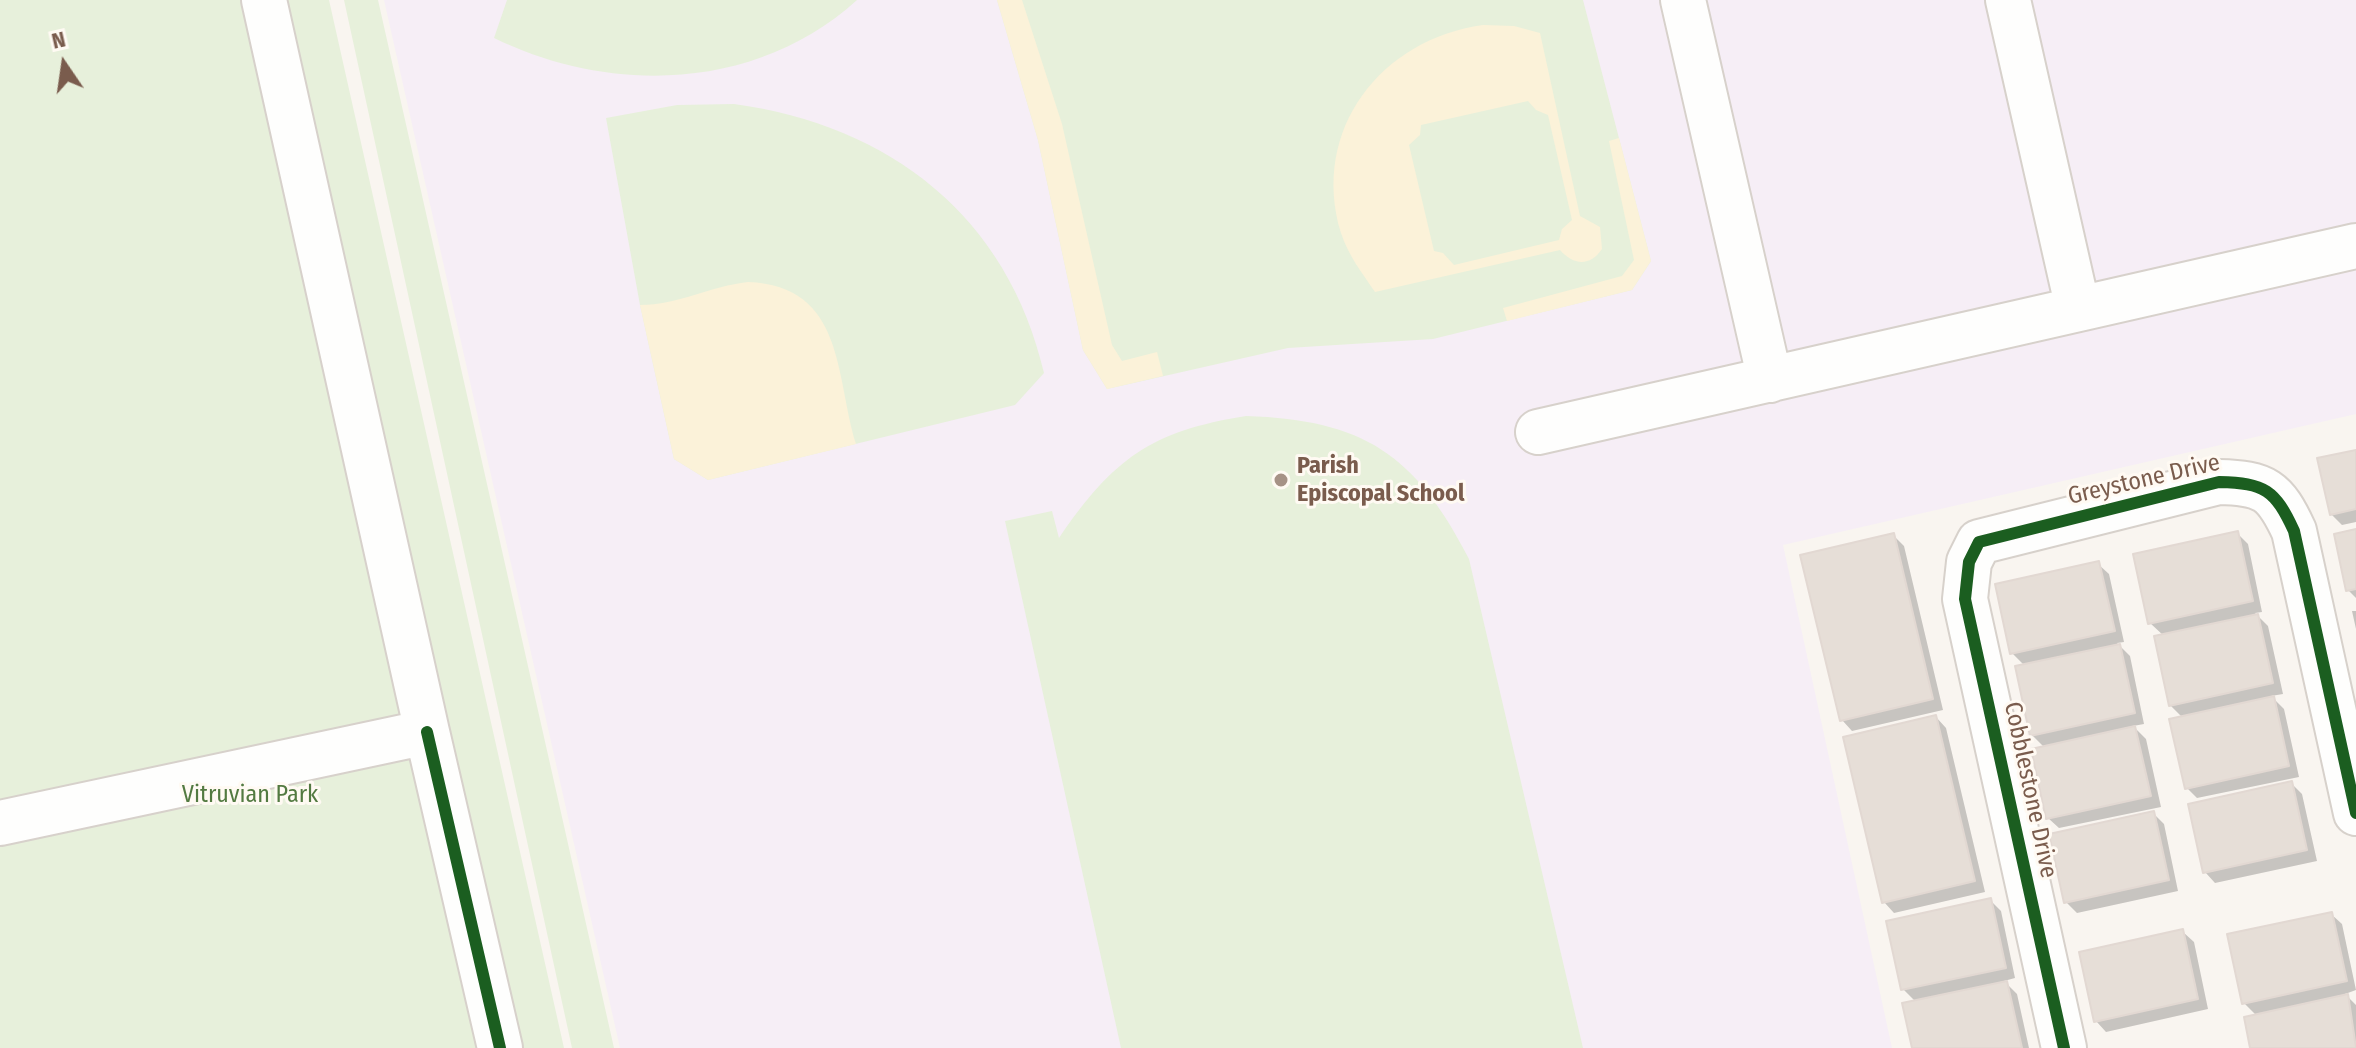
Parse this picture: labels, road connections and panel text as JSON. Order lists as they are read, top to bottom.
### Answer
{
  "streets": {
    "street": ["Greystone Drive", "Cobblestone Drive"]
  },
  "crossings": [
    ["Greystone Drive", "Cobblestone Drive"]
  ],
  "parks": ["Vitruvian Park"],
  "places": ["Parish Episcopal School"],
  "north": "top"
}
